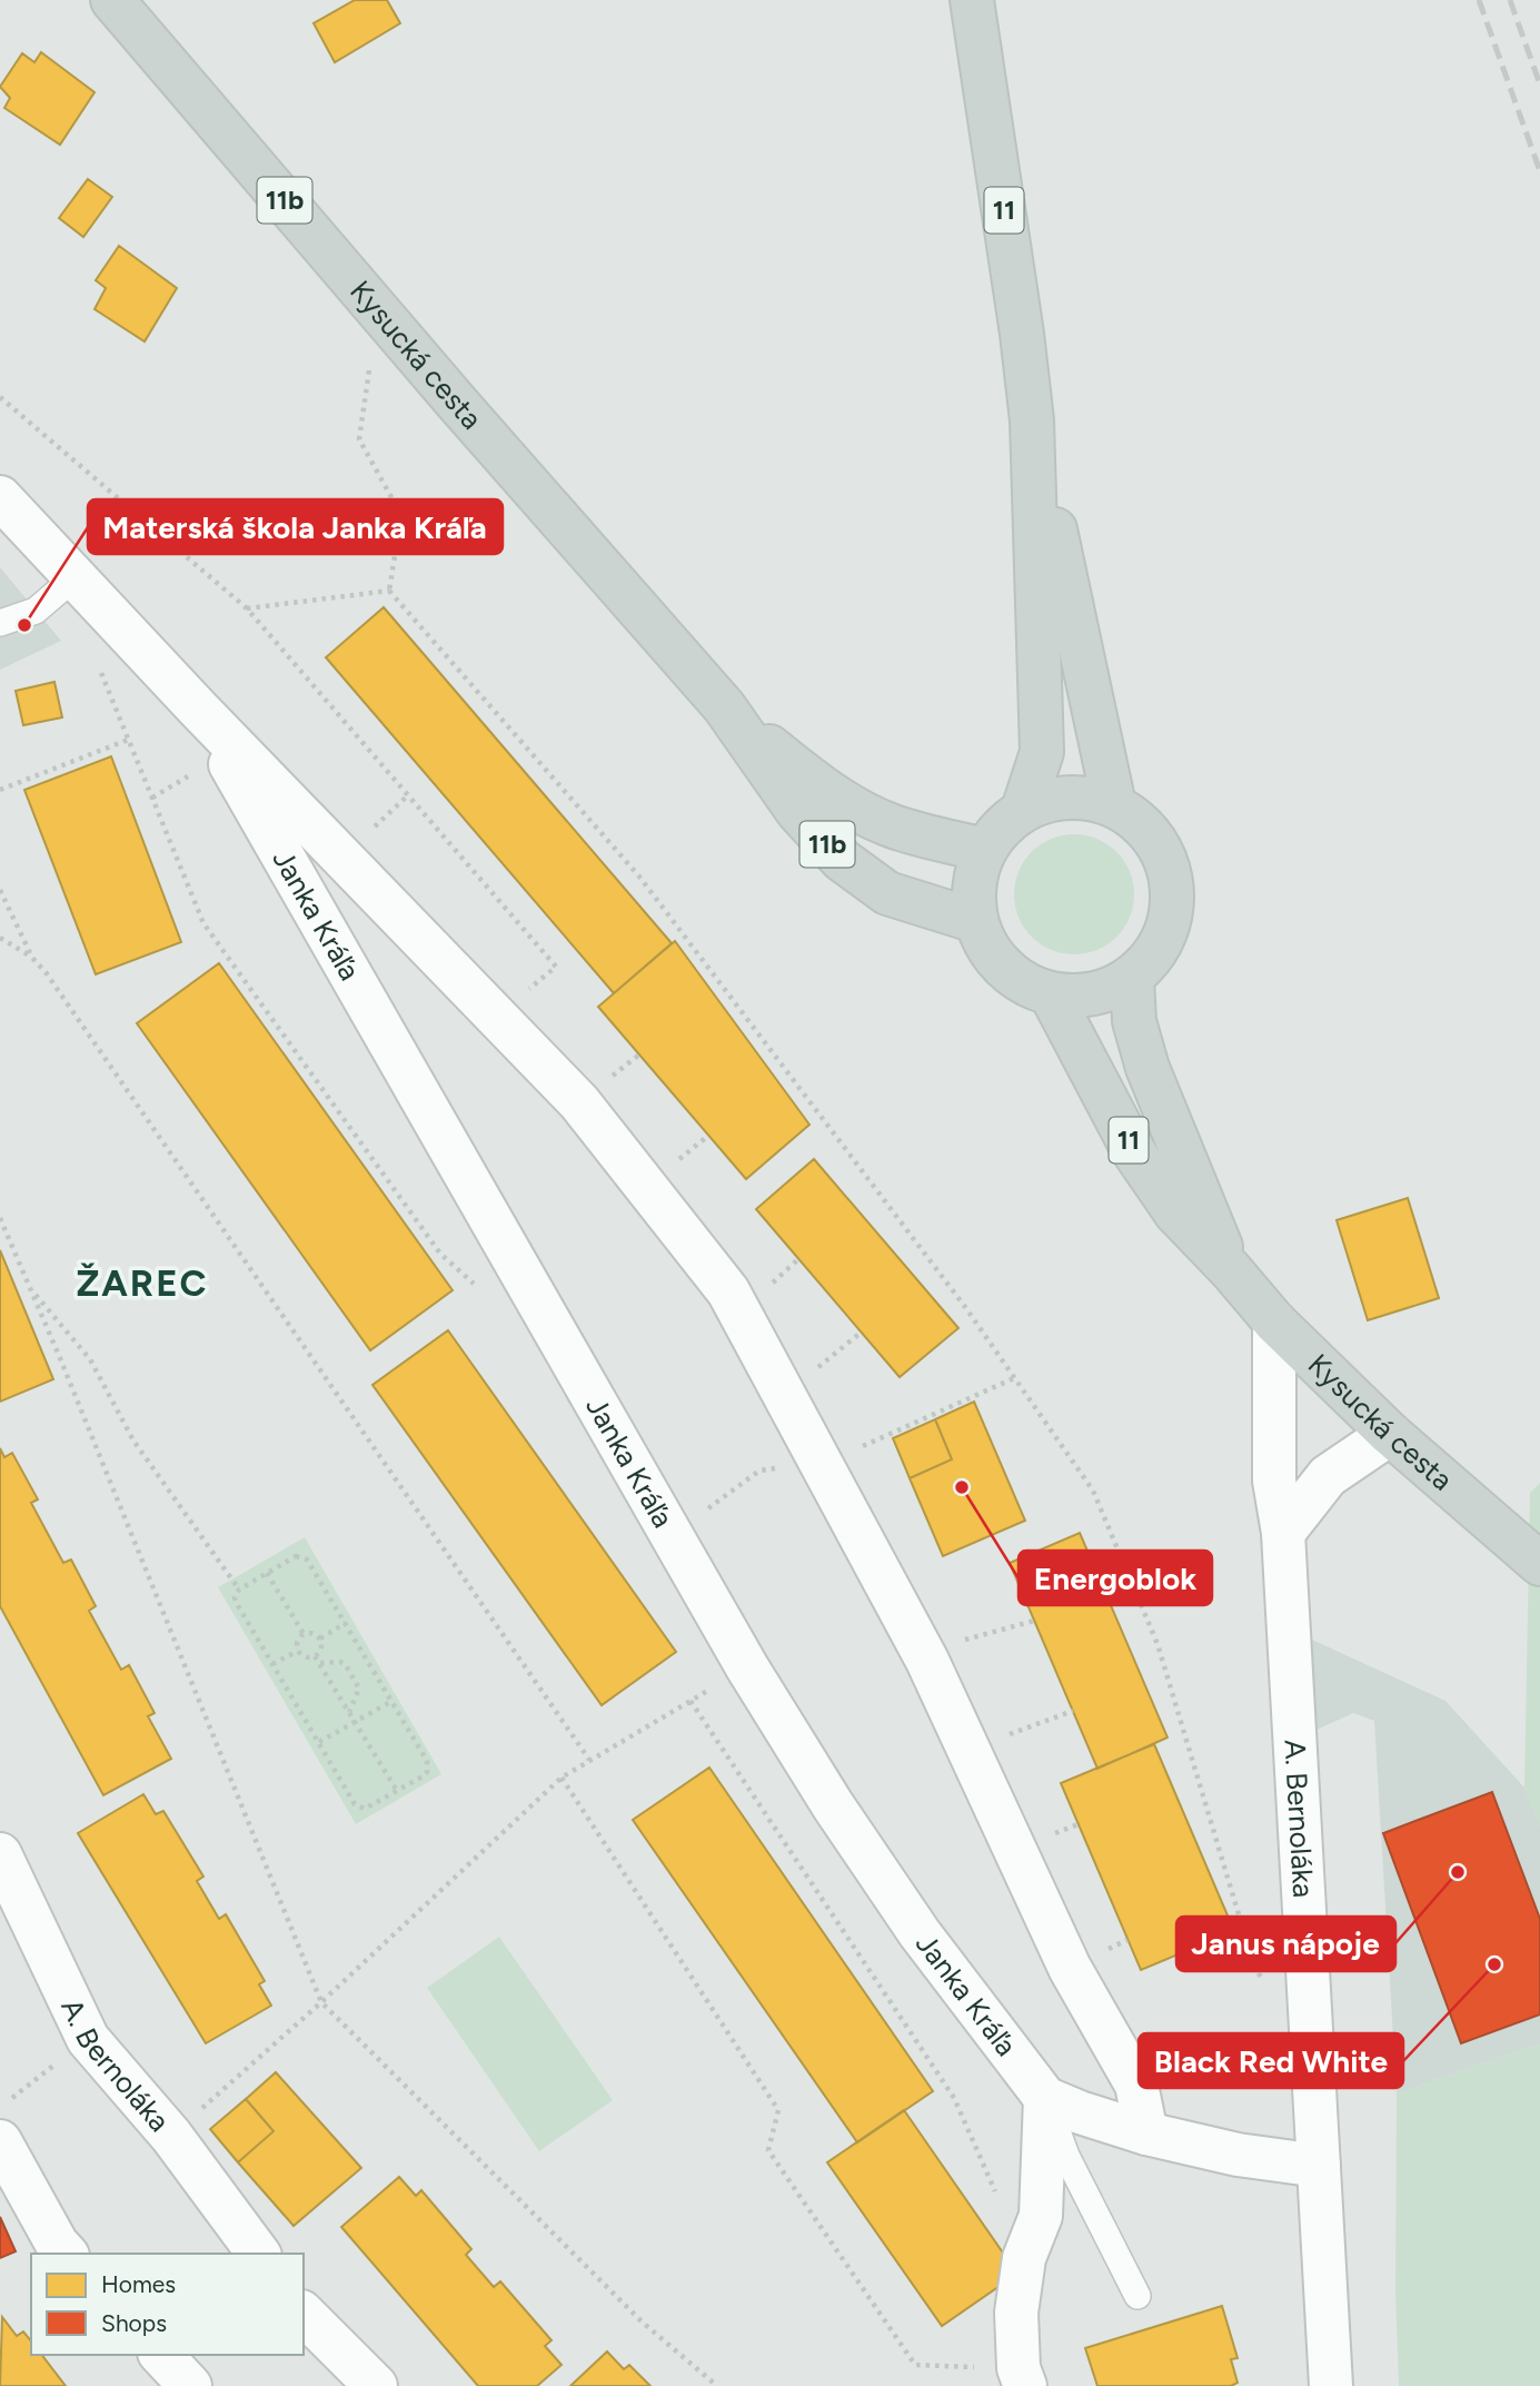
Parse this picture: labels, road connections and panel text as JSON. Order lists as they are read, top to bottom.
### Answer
{
  "streets": {
    "main road": ["11b", "11", "Kysucká cesta"],
    "street": ["Janka Kráľa", "A. Bernoláka"]
  },
  "crossings": [
    ["11", "Kysucká cesta"],
    ["Kysucká cesta", "A. Bernoláka"]
  ],
  "districts": ["ŽAREC"],
  "places": [
    "Materská škola Janka Kráľa",
    "Energoblok",
    "Janus nápoje",
    "Black Red White"
  ],
  "legend": ["Homes", "Shops"]
}
